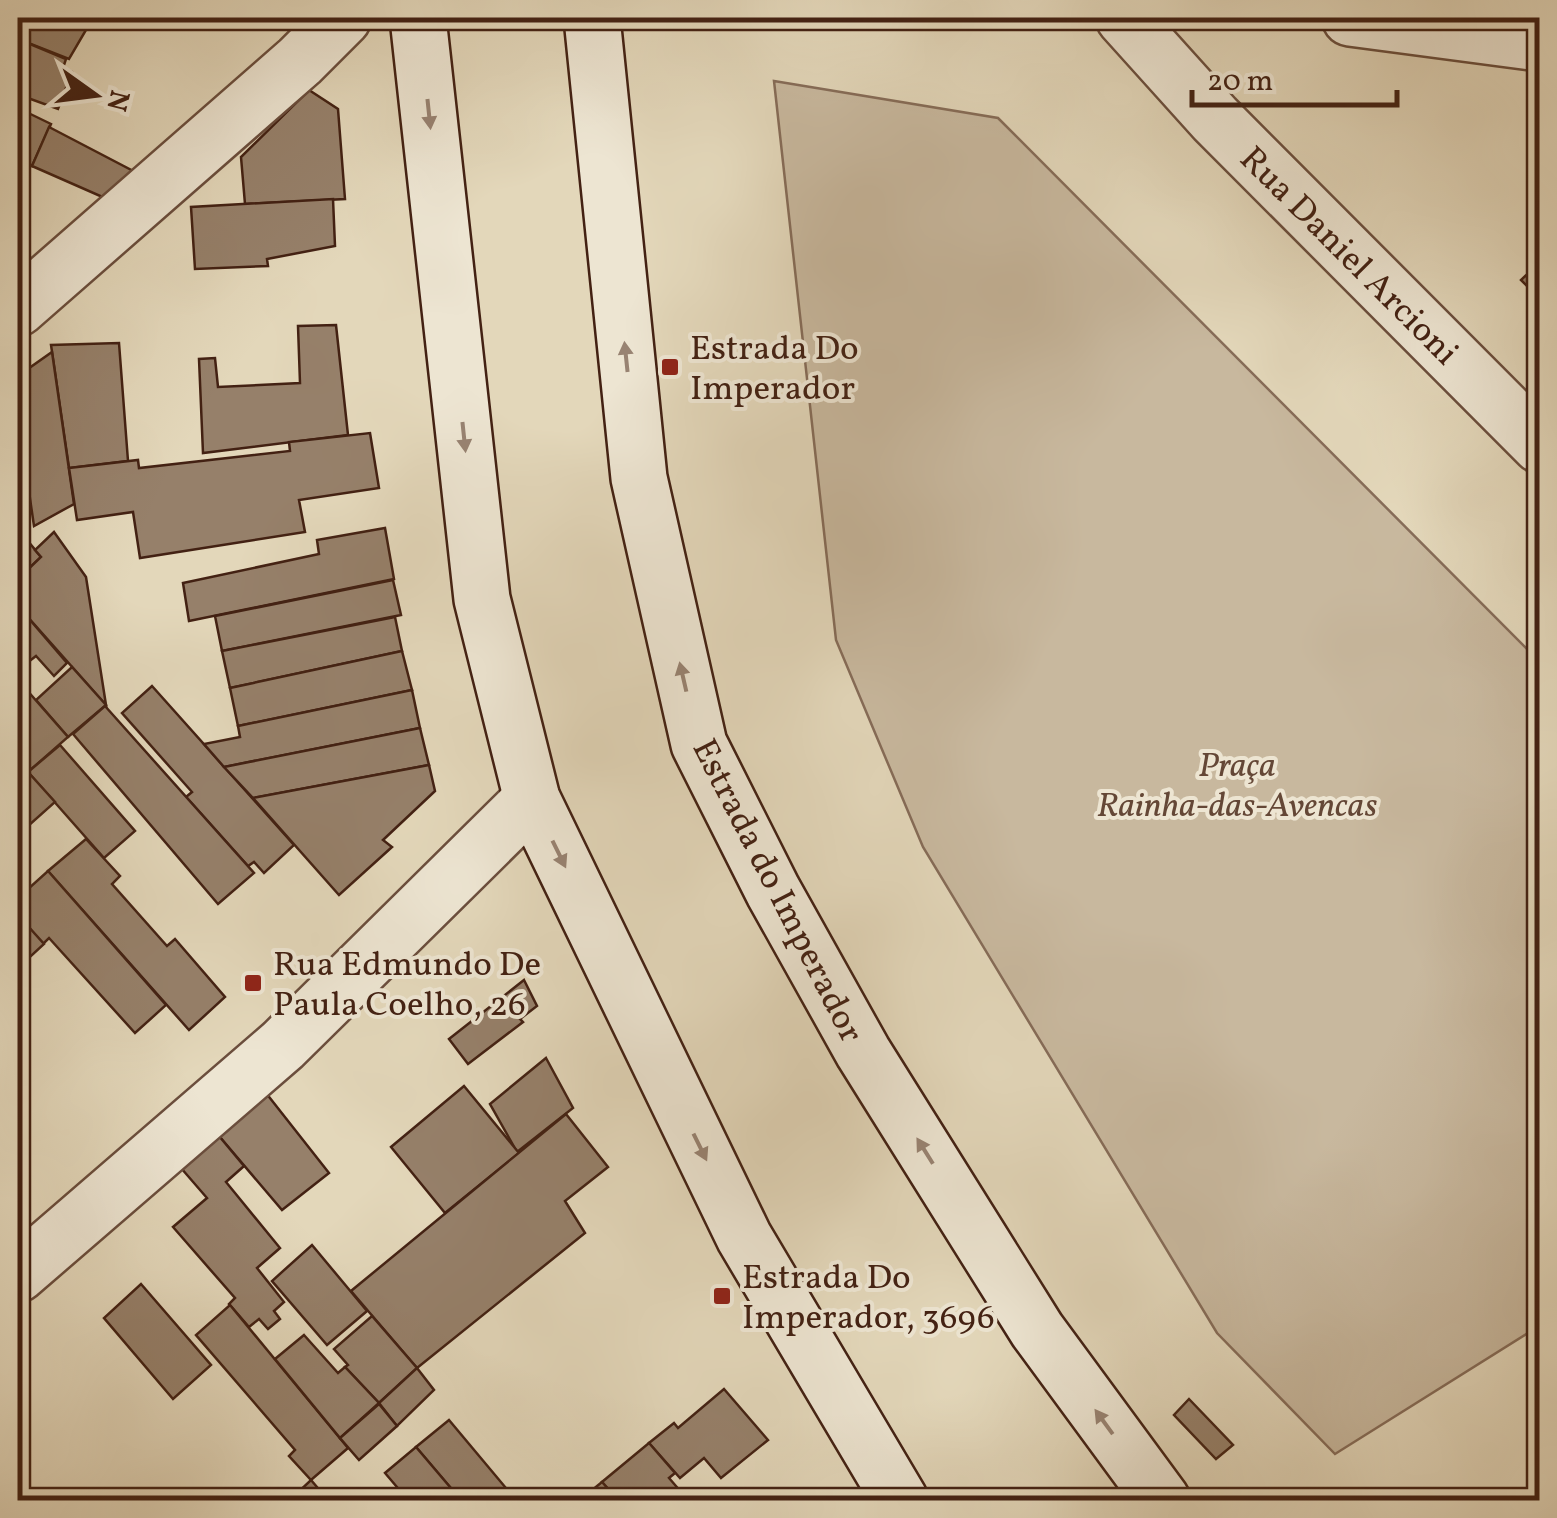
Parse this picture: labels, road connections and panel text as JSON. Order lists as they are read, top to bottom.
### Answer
{
  "streets": {
    "main road": ["Rua Daniel Arcioni", "Estrada do Imperador"]
  },
  "parks": ["Praça Rainha-das-Avencas"],
  "places": {
    "transit": ["Estrada Do Imperador", "Rua Edmundo De Paula Coelho, 26", "Estrada Do Imperador, 3696"]
  },
  "scale_bar": "20 m",
  "north": "right"
}
